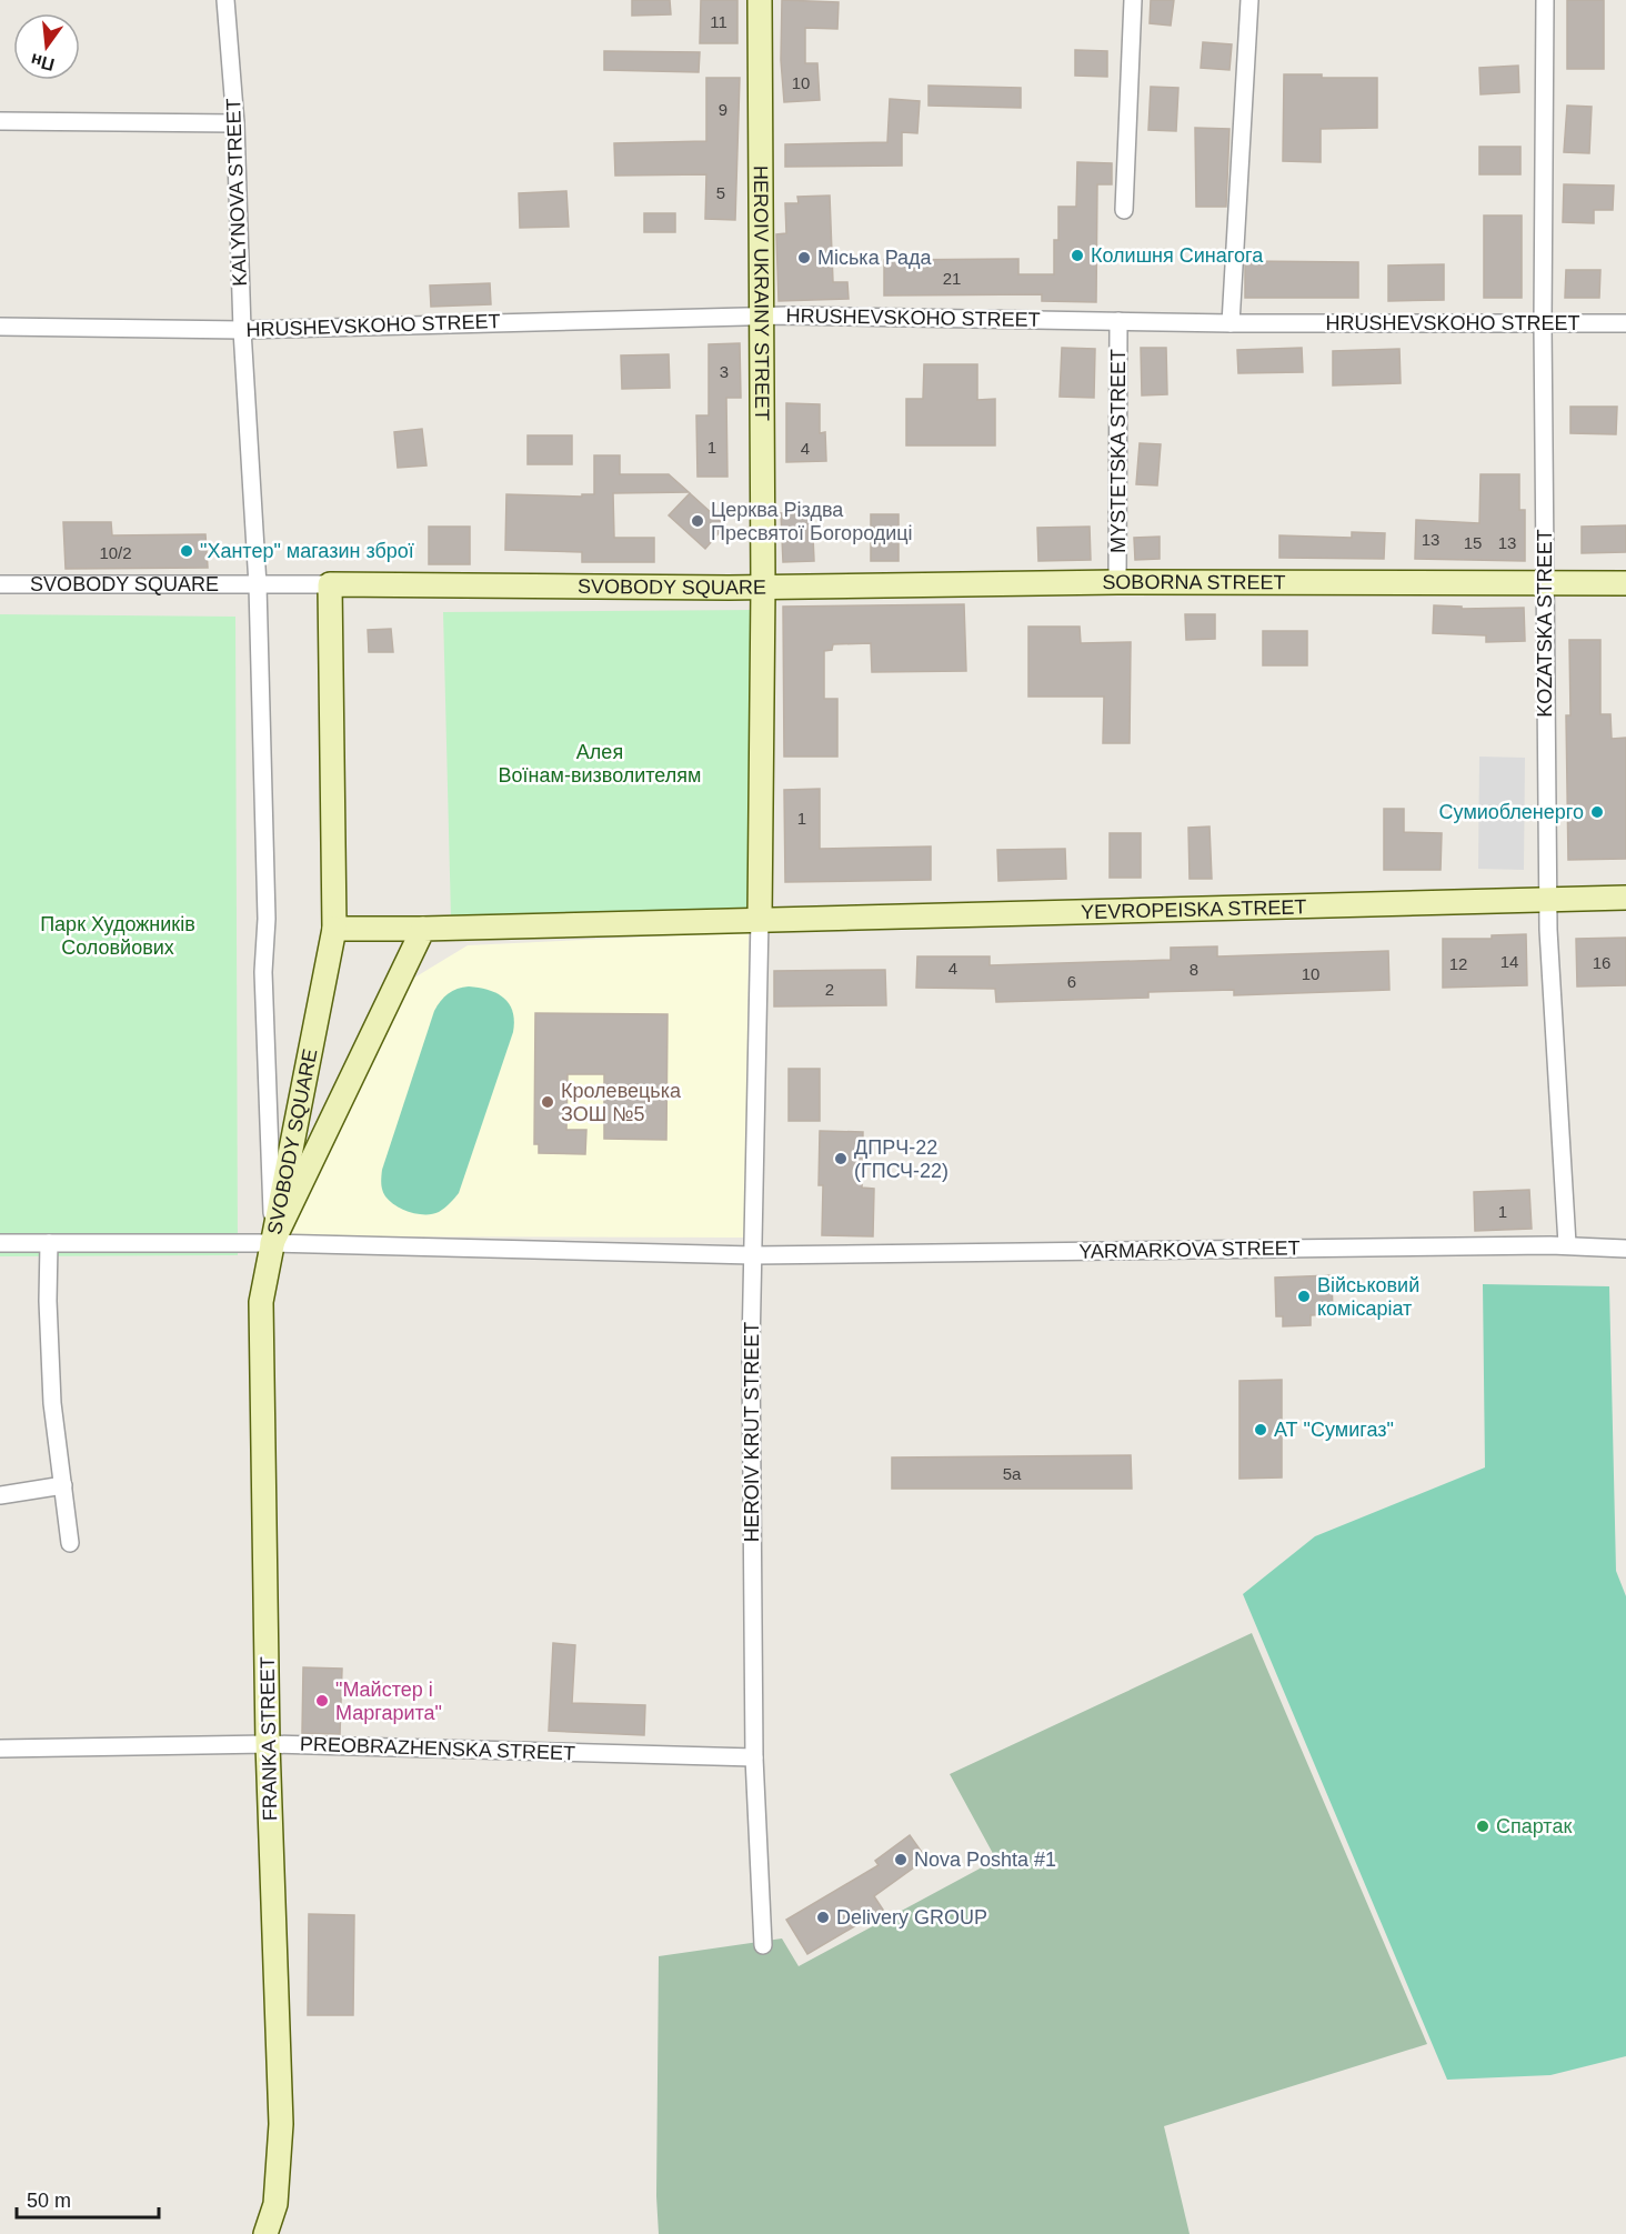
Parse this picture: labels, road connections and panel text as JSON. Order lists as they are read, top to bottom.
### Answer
{
  "streets": {
    "street": [
      "KALYNOVA STREET",
      "HEROIV UKRAINY STREET",
      "HRUSHEVSKOHO STREET",
      "MYSTETSKA STREET",
      "SOBORNA STREET",
      "SVOBODY SQUARE",
      "KOZATSKA STREET",
      "YEVROPEISKA STREET",
      "YARMARKOVA STREET",
      "HEROIV KRUT STREET",
      "FRANKA STREET",
      "PREOBRAZHENSKA STREET"
    ]
  },
  "crossings": [
    ["KALYNOVA STREET", "HRUSHEVSKOHO STREET"],
    ["KALYNOVA STREET", "SVOBODY SQUARE"],
    ["KALYNOVA STREET", "YARMARKOVA STREET"],
    ["KALYNOVA STREET", "FRANKA STREET"],
    ["HEROIV UKRAINY STREET", "HRUSHEVSKOHO STREET"],
    ["HEROIV UKRAINY STREET", "SOBORNA STREET"],
    ["HEROIV UKRAINY STREET", "SVOBODY SQUARE"],
    ["HRUSHEVSKOHO STREET", "MYSTETSKA STREET"],
    ["HRUSHEVSKOHO STREET", "KOZATSKA STREET"],
    ["MYSTETSKA STREET", "SOBORNA STREET"],
    ["SOBORNA STREET", "SVOBODY SQUARE"],
    ["SOBORNA STREET", "KOZATSKA STREET"],
    ["SVOBODY SQUARE", "YEVROPEISKA STREET"],
    ["SVOBODY SQUARE", "YARMARKOVA STREET"],
    ["SVOBODY SQUARE", "HEROIV KRUT STREET"],
    ["SVOBODY SQUARE", "FRANKA STREET"],
    ["KOZATSKA STREET", "YEVROPEISKA STREET"],
    ["KOZATSKA STREET", "YARMARKOVA STREET"],
    ["YEVROPEISKA STREET", "HEROIV KRUT STREET"],
    ["YARMARKOVA STREET", "HEROIV KRUT STREET"],
    ["YARMARKOVA STREET", "FRANKA STREET"],
    ["HEROIV KRUT STREET", "PREOBRAZHENSKA STREET"],
    ["FRANKA STREET", "PREOBRAZHENSKA STREET"]
  ],
  "parks": ["Алея Воїнам-визволителям", "Парк Художників Соловйових"],
  "places": [
    "Колишня Синагога",
    "Міська Рада",
    "Церква Різдва Пресвятої Богородиці",
    "\"Хантер\" магазин зброї",
    "Сумиобленерго",
    "Кролевецька ЗОШ №5",
    "ДПРЧ-22 (ГПСЧ-22)",
    "Військовий комісаріат",
    "АТ \"Сумигаз\"",
    "\"Майстер і Маргарита\"",
    "Спартак",
    "Nova Poshta #1",
    "Delivery GROUP"
  ],
  "house_numbers": [
    "11",
    "10",
    "9",
    "5",
    "21",
    "3",
    "1",
    "4",
    "13",
    "15",
    "13",
    "10/2",
    "1",
    "14",
    "16",
    "12",
    "4",
    "8",
    "10",
    "6",
    "2",
    "1",
    "5а"
  ],
  "scale_bar": "50 m",
  "north": "bottom"
}
